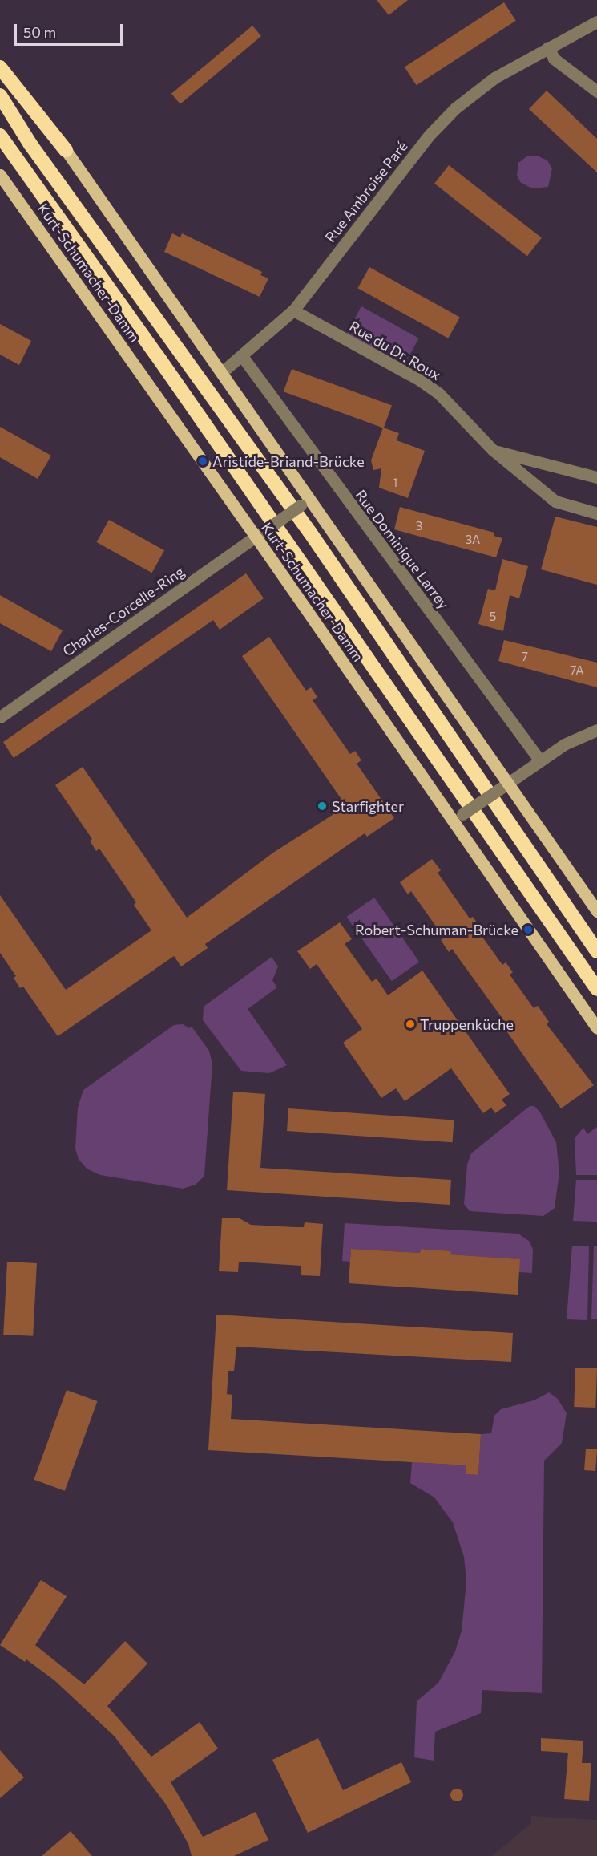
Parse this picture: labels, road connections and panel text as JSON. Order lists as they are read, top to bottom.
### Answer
{
  "streets": {
    "main road": ["Kurt-Schumacher-Damm"],
    "street": [
      "Rue Ambroise Paré",
      "Rue du Dr. Roux",
      "Rue Dominique Larrey",
      "Charles-Corcelle-Ring"
    ]
  },
  "crossings": [
    ["Rue Ambroise Paré", "Rue du Dr. Roux"],
    ["Rue Ambroise Paré", "Rue Dominique Larrey"],
    ["Kurt-Schumacher-Damm", "Charles-Corcelle-Ring"]
  ],
  "places": [
    "Aristide-Briand-Brücke",
    "Starfighter",
    "Robert-Schuman-Brücke",
    "Truppenküche"
  ],
  "house_numbers": [
    "1",
    "3",
    "3A",
    "5",
    "7",
    "7A"
  ],
  "scale_bar": "50 m"
}
